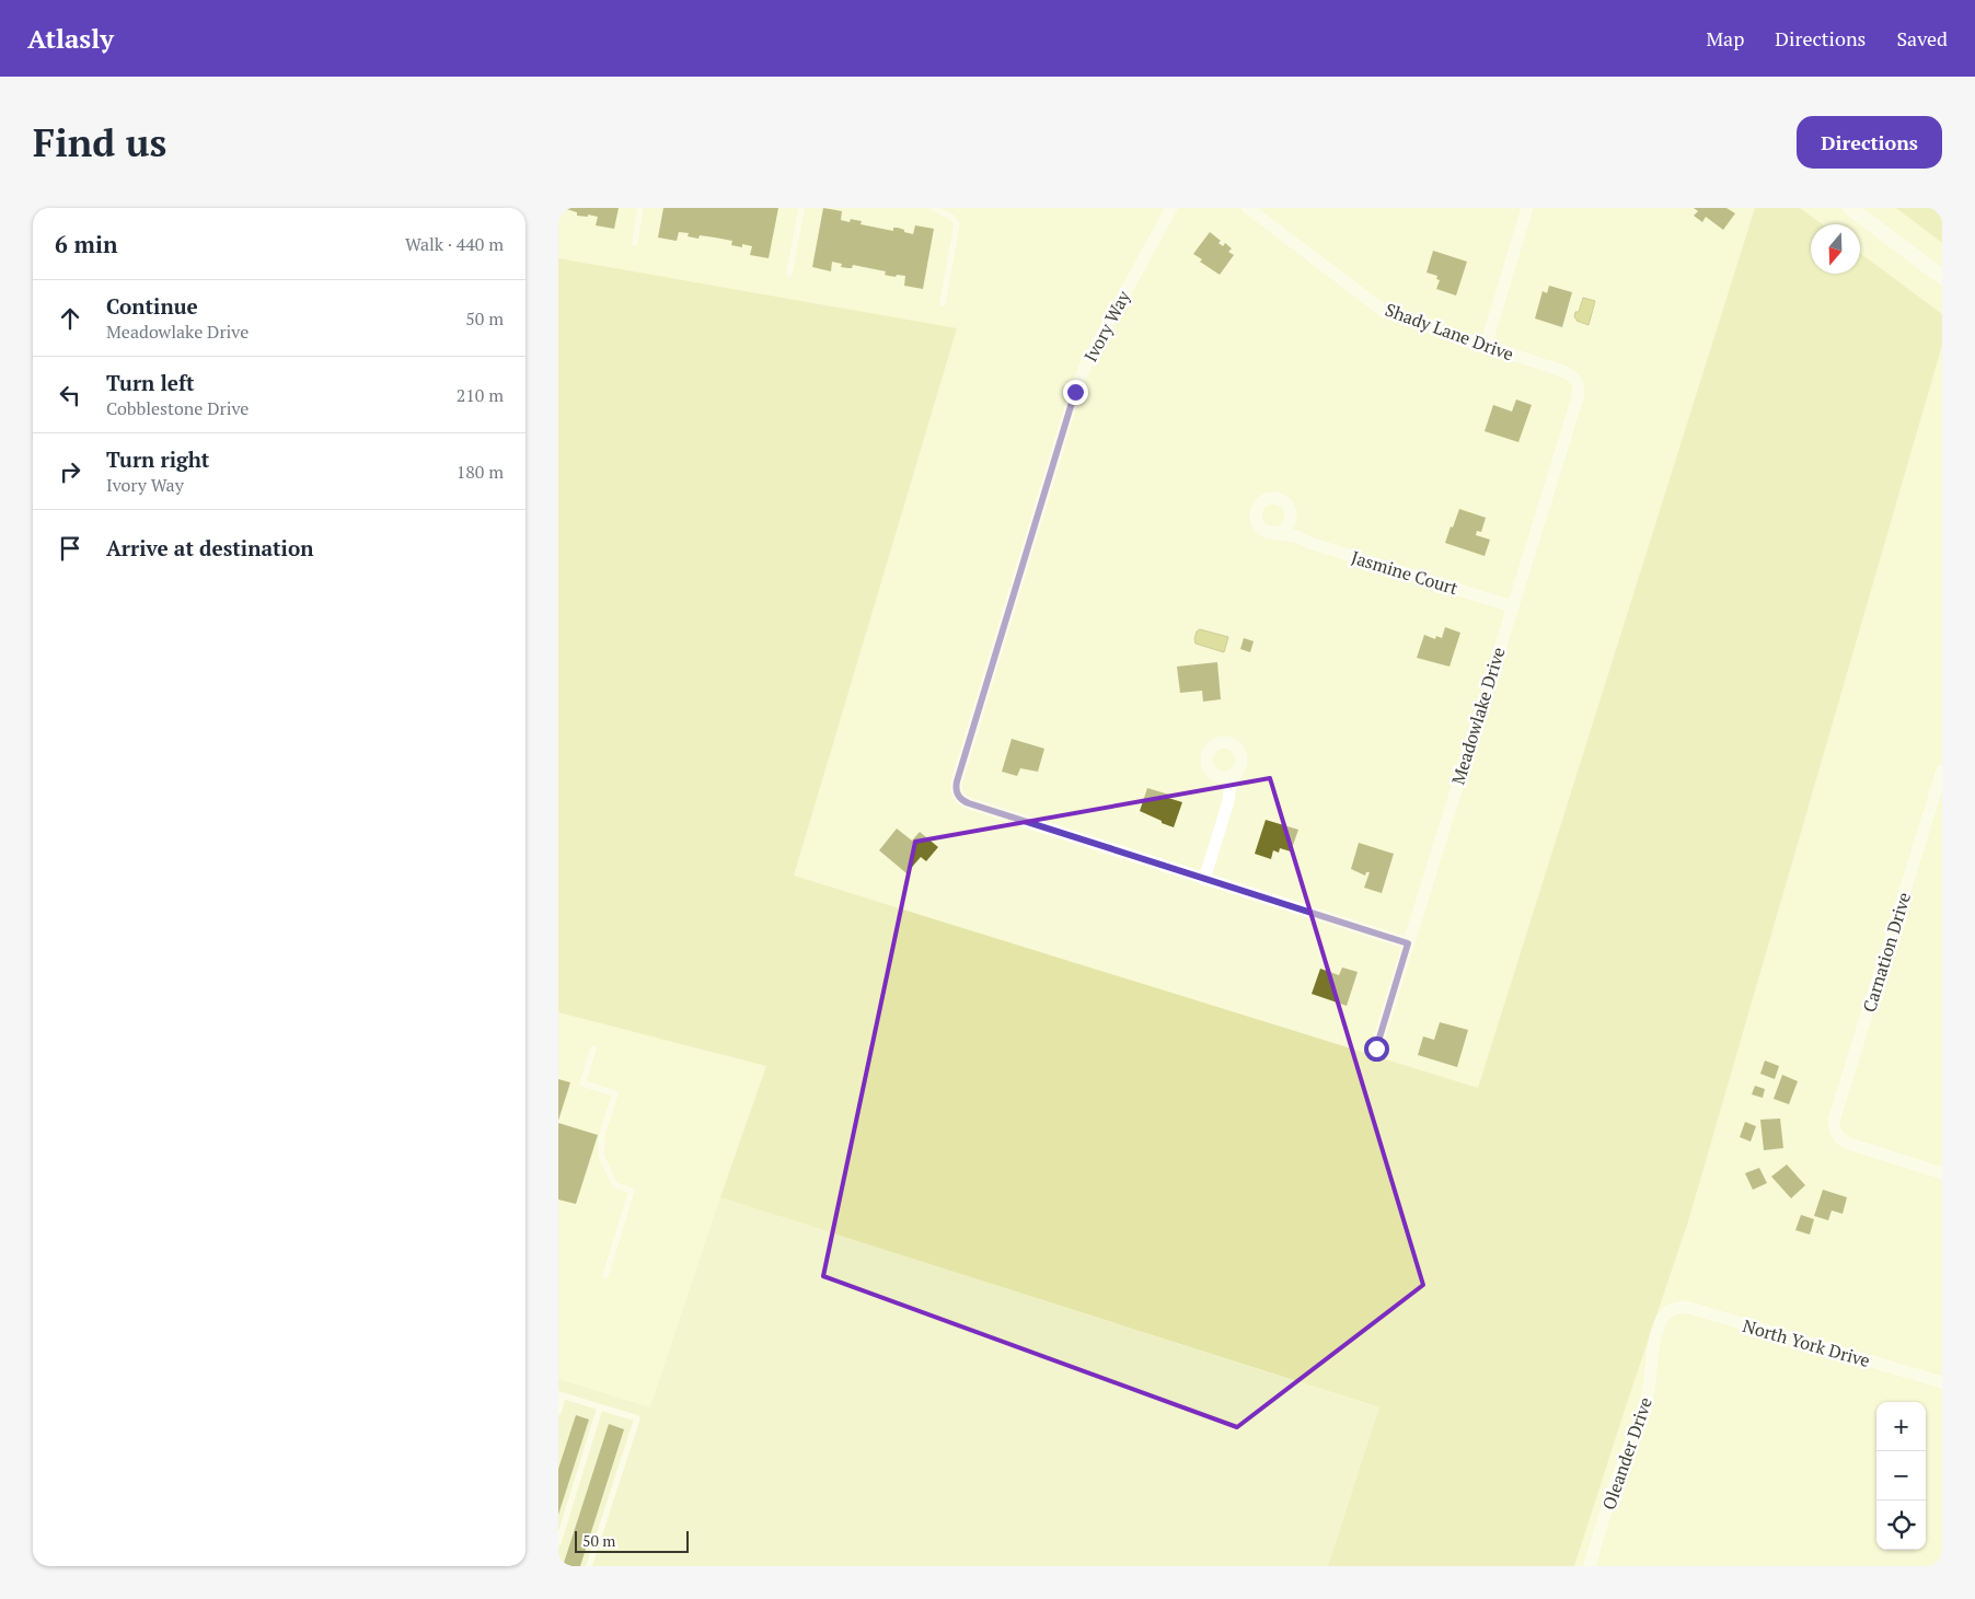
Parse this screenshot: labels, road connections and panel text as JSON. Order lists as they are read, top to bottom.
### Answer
{
  "streets": {
    "street": [
      "Ivory Way",
      "Shady Lane Drive",
      "Jasmine Court",
      "Meadowlake Drive",
      "Carnation Drive",
      "North York Drive",
      "Oleander Drive"
    ]
  },
  "crossings": [
    ["Shady Lane Drive", "Meadowlake Drive"],
    ["Jasmine Court", "Meadowlake Drive"],
    ["North York Drive", "Oleander Drive"]
  ],
  "scale_bar": "50 m",
  "north": "bottom",
  "page": {
    "header": "Atlasly",
    "nav": ["Map", "Directions", "Saved"],
    "buttons": "Directions",
    "title": "Find us",
    "heading": ["6 min", "Walk · 440 m"],
    "list": [
      ["Continue", "Meadowlake Drive", "50 m"],
      ["Turn left", "Cobblestone Drive", "210 m"],
      ["Turn right", "Ivory Way", "180 m"],
      "Arrive at destination"
    ],
    "map_buttons": ["+", "−"],
    "scale": "50 m"
  }
}
